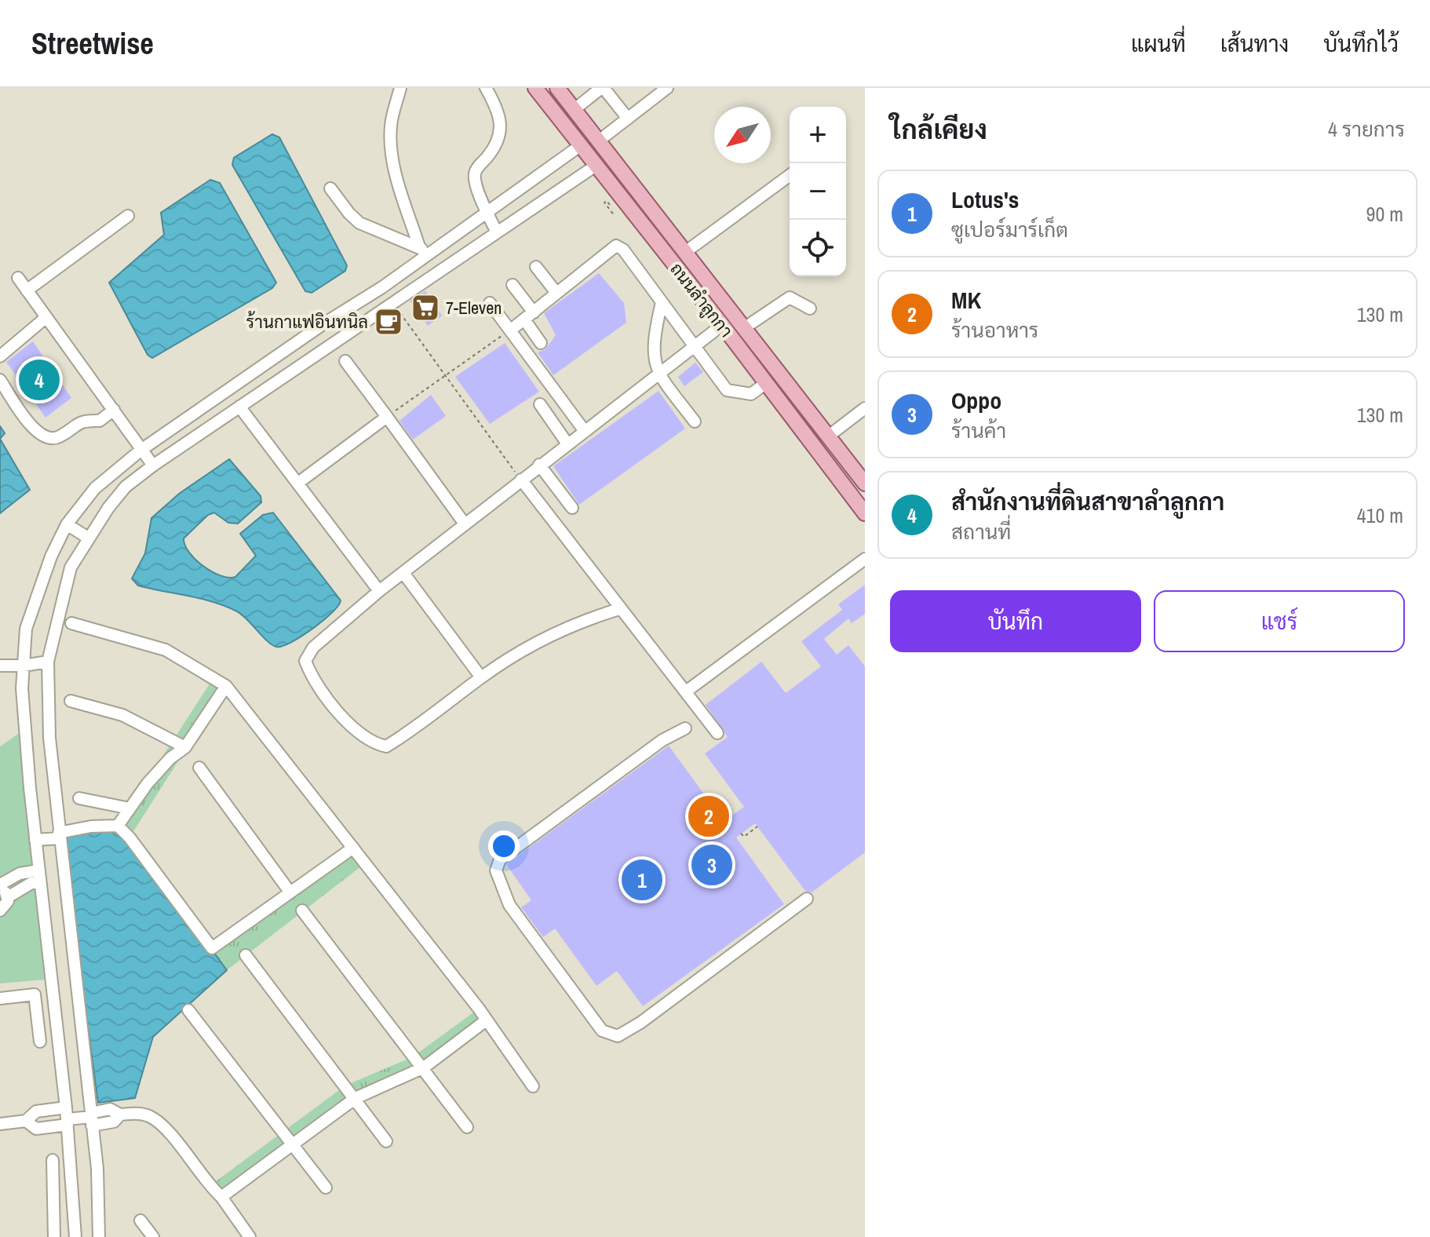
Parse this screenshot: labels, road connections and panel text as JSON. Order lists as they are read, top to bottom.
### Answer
{
  "streets": {
    "main road": ["ถนนลำลูกกา"]
  },
  "places": {
    "supermarket": ["7-Eleven"],
    "cafe": ["ร้านกาแฟอินทนิล"]
  },
  "north": "bottom left",
  "page": {
    "header": "Streetwise",
    "nav": ["แผนที่", "เส้นทาง", "บันทึกไว้"],
    "heading": ["ใกล้เคียง", "4 รายการ"],
    "map_buttons": ["+", "−"],
    "list": [
      {
        "mark": "1",
        "name": "Lotus's",
        "note": "ซูเปอร์มาร์เก็ต",
        "value": "90 m"
      },
      {
        "mark": "2",
        "name": "MK",
        "note": "ร้านอาหาร",
        "value": "130 m"
      },
      {
        "mark": "3",
        "name": "Oppo",
        "note": "ร้านค้า",
        "value": "130 m"
      },
      {
        "mark": "4",
        "name": "สำนักงานที่ดินสาขาลำลูกกา",
        "note": "สถานที่",
        "value": "410 m"
      }
    ],
    "pins": [
      "4",
      "2",
      "3",
      "1"
    ],
    "buttons": ["บันทึก", "แชร์"]
  }
}
